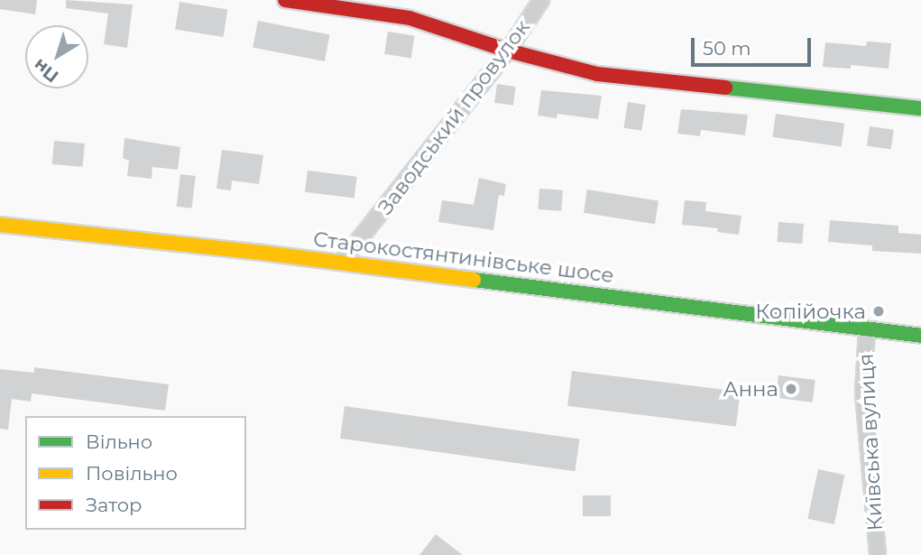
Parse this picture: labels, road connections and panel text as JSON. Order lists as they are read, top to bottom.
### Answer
{
  "streets": {
    "main road": ["Старокостянтинівське шосе"],
    "street": ["Заводський провулок", "Київська вулиця"]
  },
  "crossings": [
    ["Заводський провулок", "Старокостянтинівське шосе"],
    ["Старокостянтинівське шосе", "Київська вулиця"]
  ],
  "places": ["Копійочка", "Анна"],
  "legend": ["Вільно", "Повільно", "Затор"],
  "scale_bar": "50 m",
  "north": "bottom left"
}
